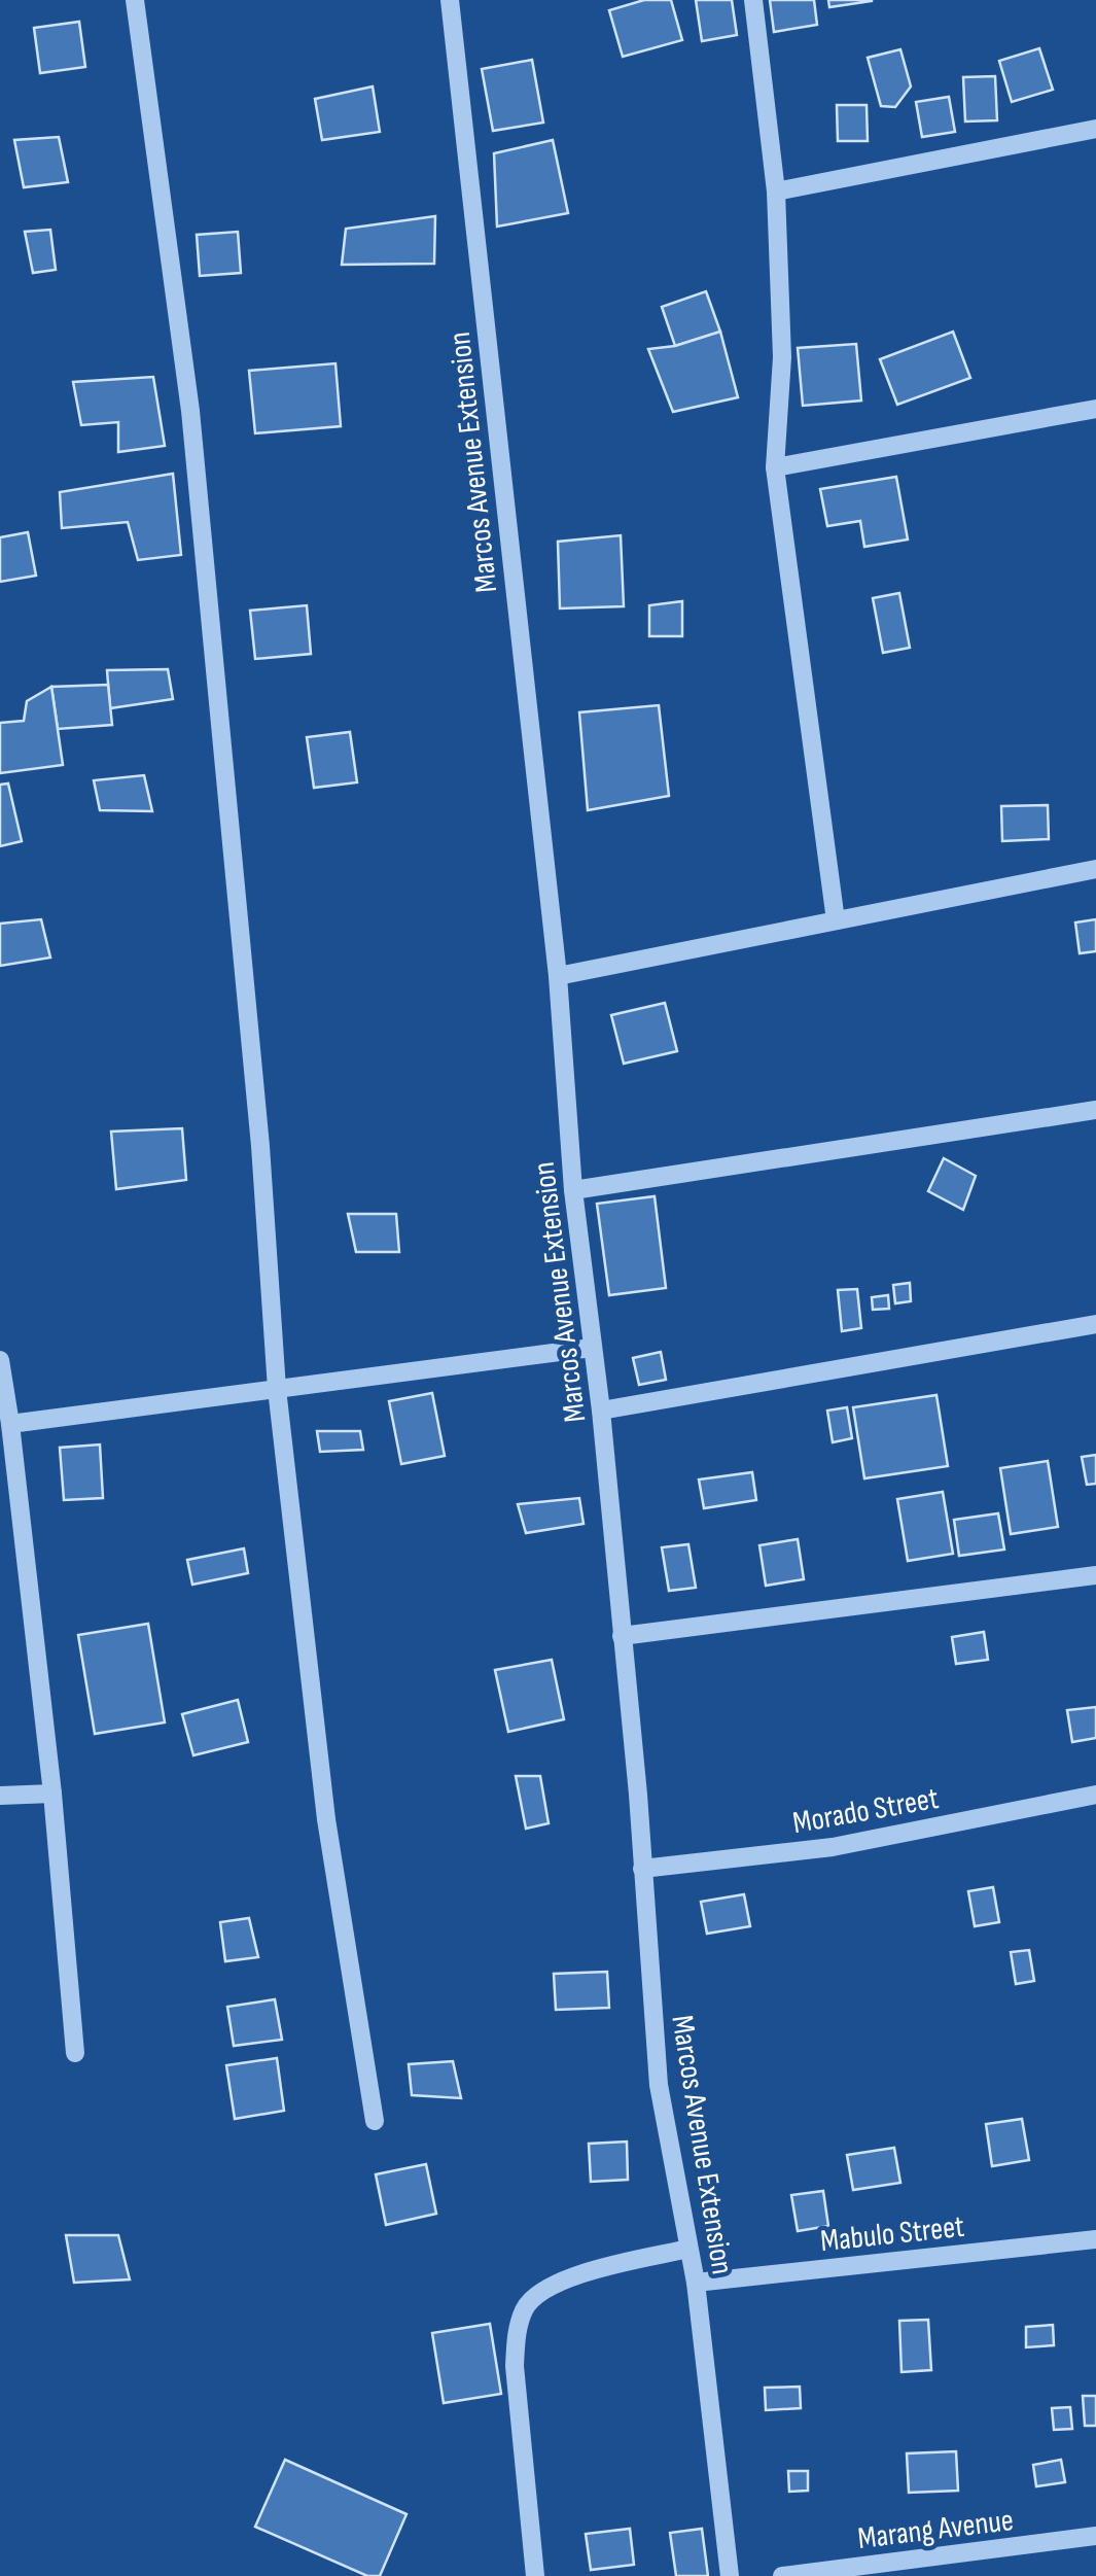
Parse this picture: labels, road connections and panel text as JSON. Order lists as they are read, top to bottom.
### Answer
{
  "streets": {
    "street": [
      "Marcos Avenue Extension",
      "Morado Street",
      "Mabulo Street",
      "Marang Avenue"
    ]
  },
  "crossings": [
    ["Marcos Avenue Extension", "Morado Street"],
    ["Marcos Avenue Extension", "Mabulo Street"]
  ]
}
